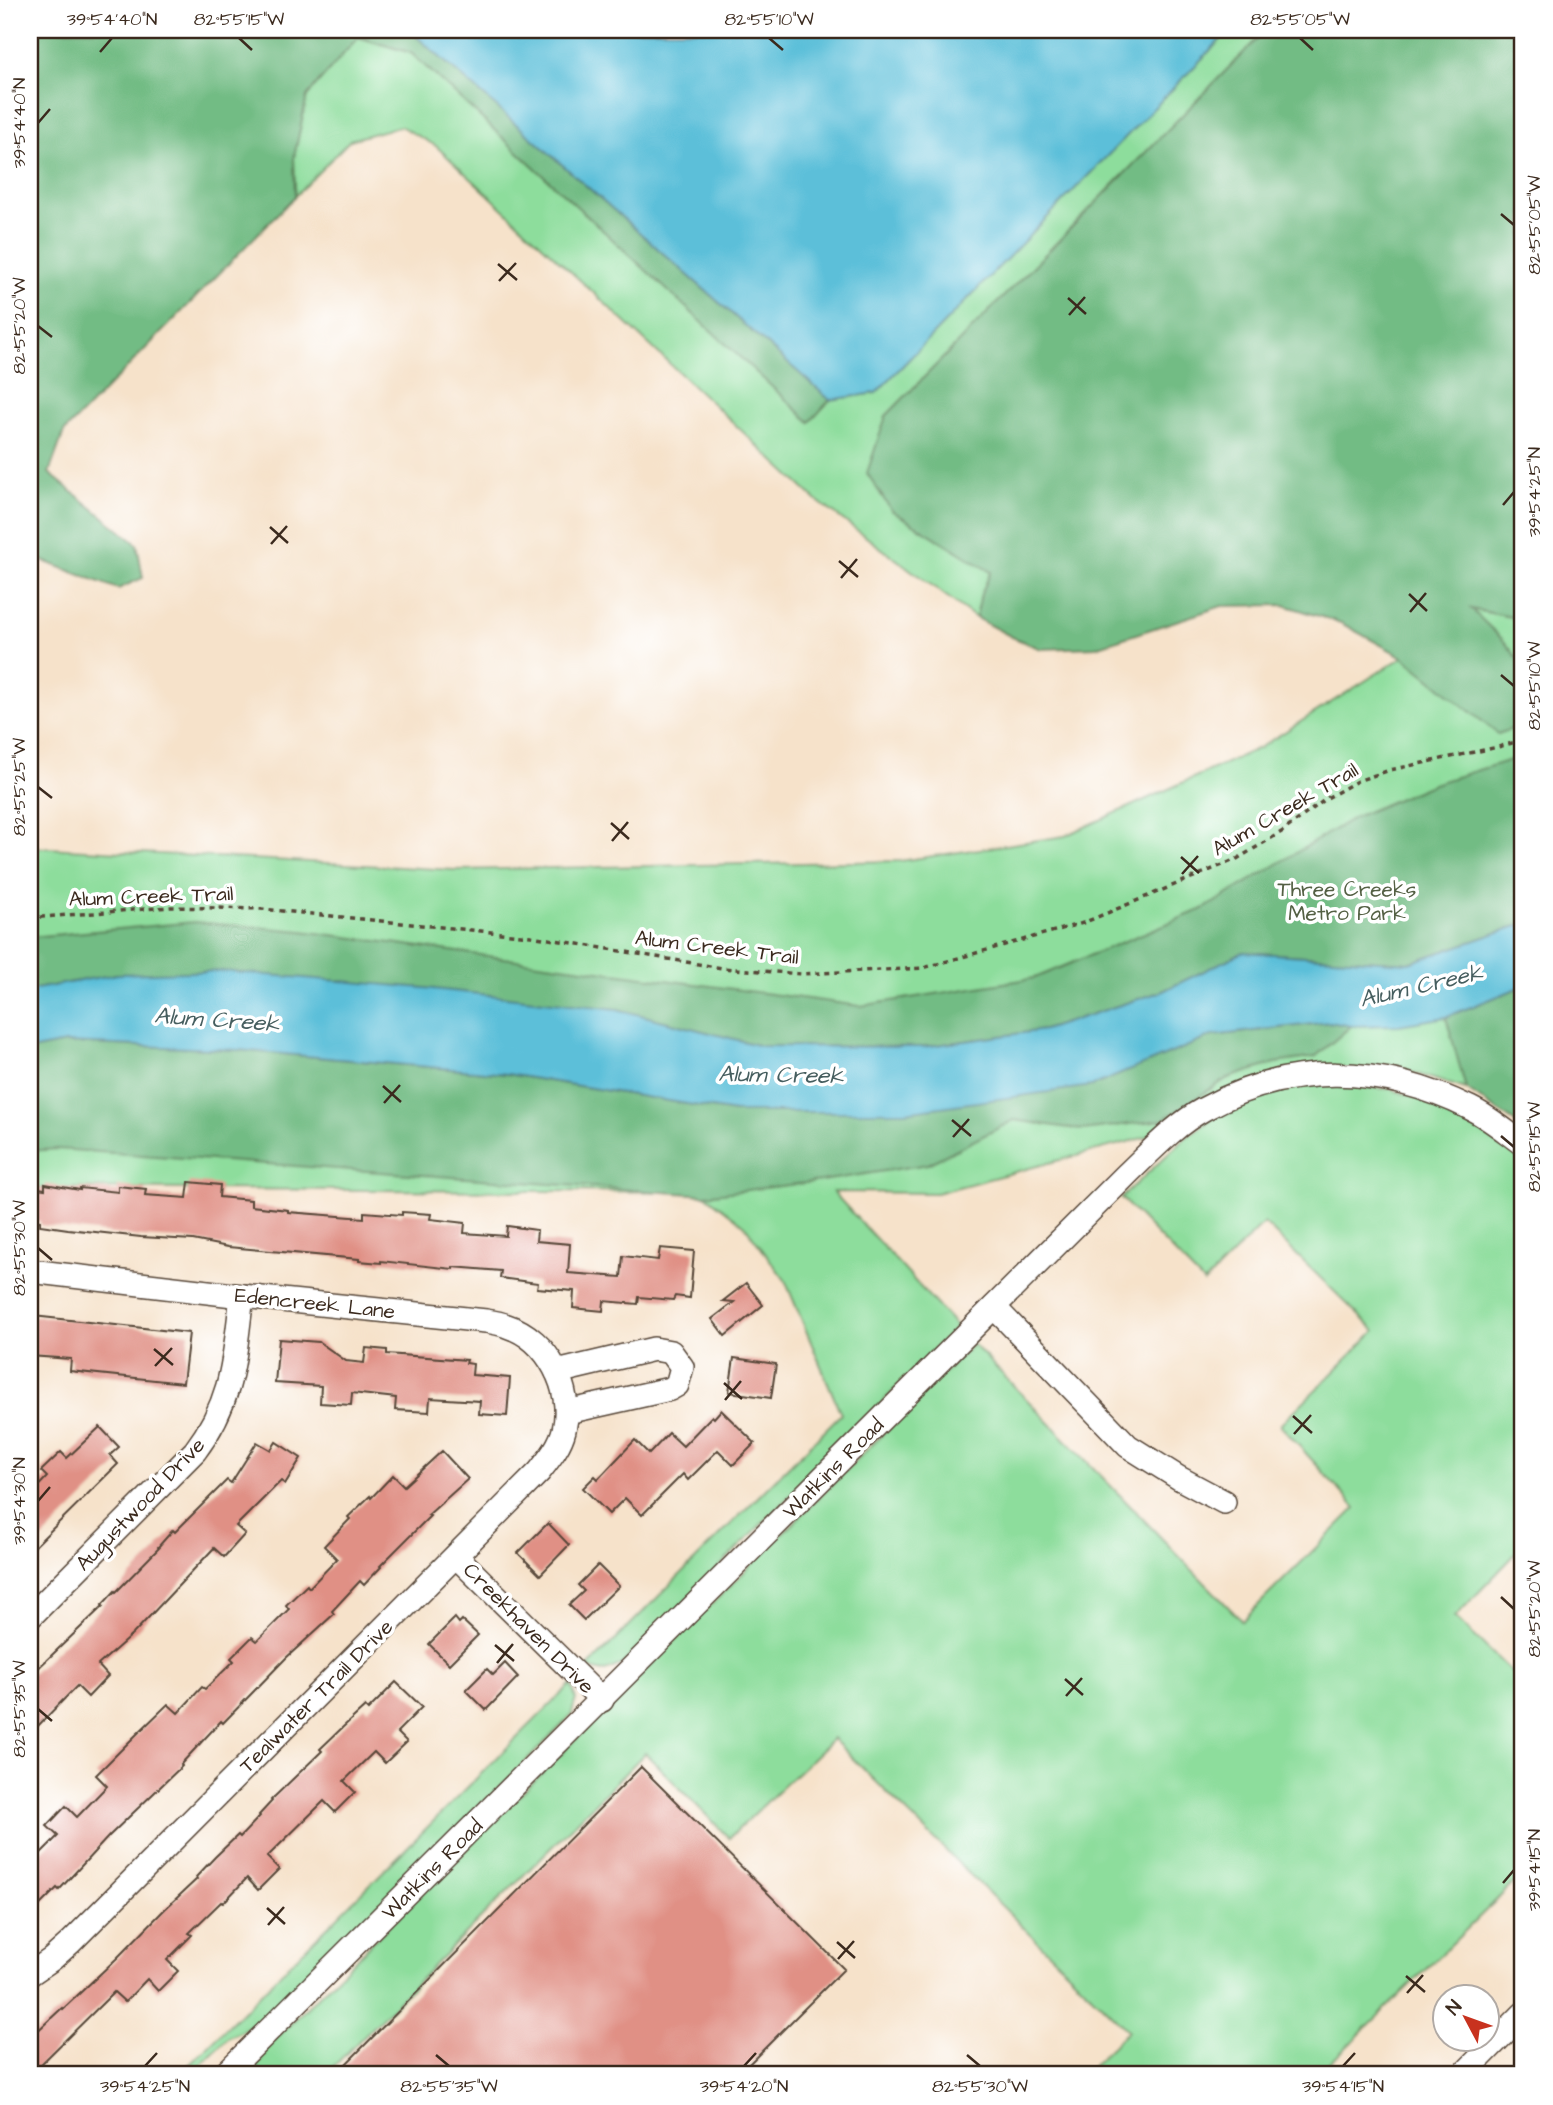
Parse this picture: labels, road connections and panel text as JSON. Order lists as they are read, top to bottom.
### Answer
{
  "streets": {
    "street": [
      "Edencreek Lane",
      "Watkins Road",
      "Augustwood Drive",
      "Creekhaven Drive",
      "Tealwater Trail Drive"
    ],
    "path": ["Alum Creek Trail"]
  },
  "crossings": [
    ["Edencreek Lane", "Augustwood Drive"],
    ["Edencreek Lane", "Tealwater Trail Drive"],
    ["Watkins Road", "Creekhaven Drive"],
    ["Creekhaven Drive", "Tealwater Trail Drive"]
  ],
  "water": ["Alum Creek"],
  "parks": ["Three Creeks Metro Park"],
  "north": "top left",
  "coordinates": [
    "39°54'40\"N",
    "82°55'15\"W",
    "82°55'10\"W",
    "82°55'05\"W",
    "82°55'20\"W",
    "39°54'25\"N",
    "82°55'25\"W",
    "82°55'30\"W",
    "39°54'30\"N",
    "82°55'35\"W",
    "39°54'15\"N",
    "39°54'20\"N"
  ]
}
